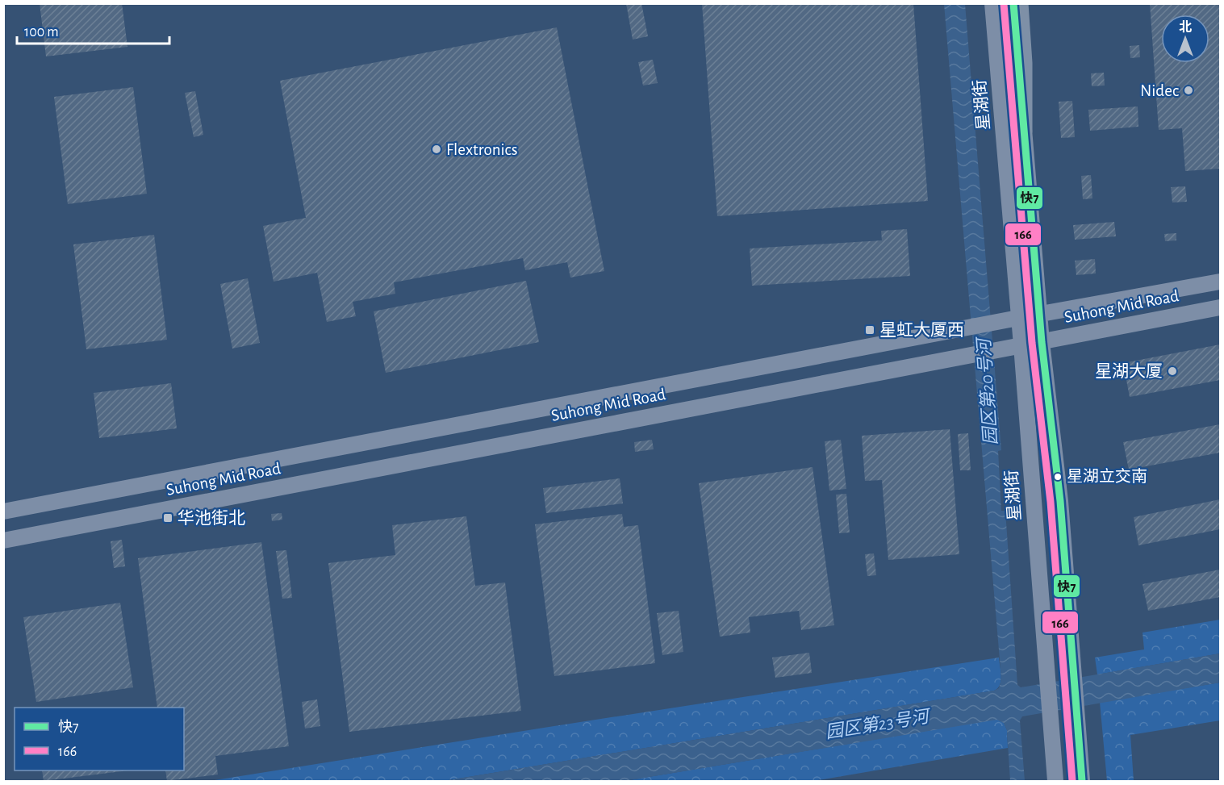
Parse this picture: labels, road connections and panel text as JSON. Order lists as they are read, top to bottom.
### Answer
{
  "streets": {
    "main road": ["星湖街", "Suhong Mid Road"]
  },
  "crossings": [
    ["星湖街", "Suhong Mid Road"]
  ],
  "water": ["园区第20号河", "园区第23号河"],
  "places": {
    "other": [
      "Nidec",
      "Flextronics",
      "星湖大厦",
      "星湖立交南"
    ],
    "transit": ["星虹大厦西", "华池街北"]
  },
  "lines": ["transit line 快7", "transit line 166"],
  "legend": ["快7", "166"],
  "scale_bar": "100 m",
  "north": "top"
}
